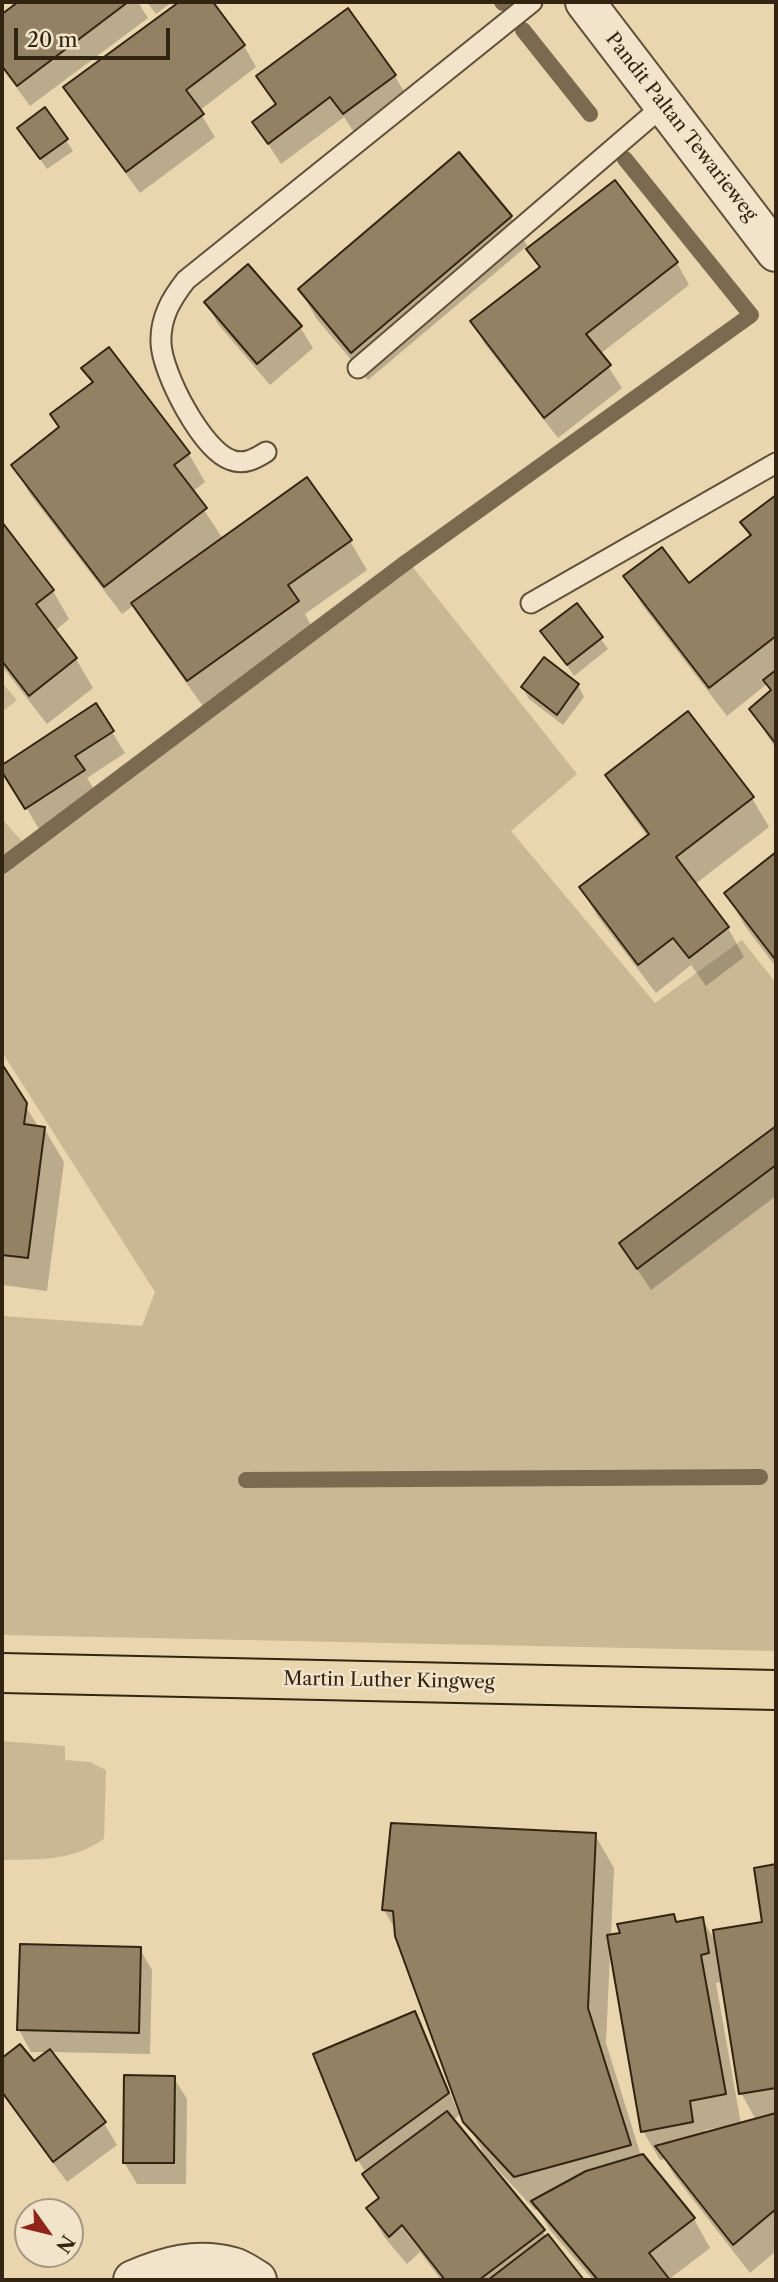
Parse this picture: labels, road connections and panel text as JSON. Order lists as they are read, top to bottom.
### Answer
{
  "streets": {
    "main road": ["Martin Luther Kingweg"],
    "street": ["Pandit Paltan Tewarieweg"]
  },
  "scale_bar": "20 m",
  "north": "bottom right"
}
